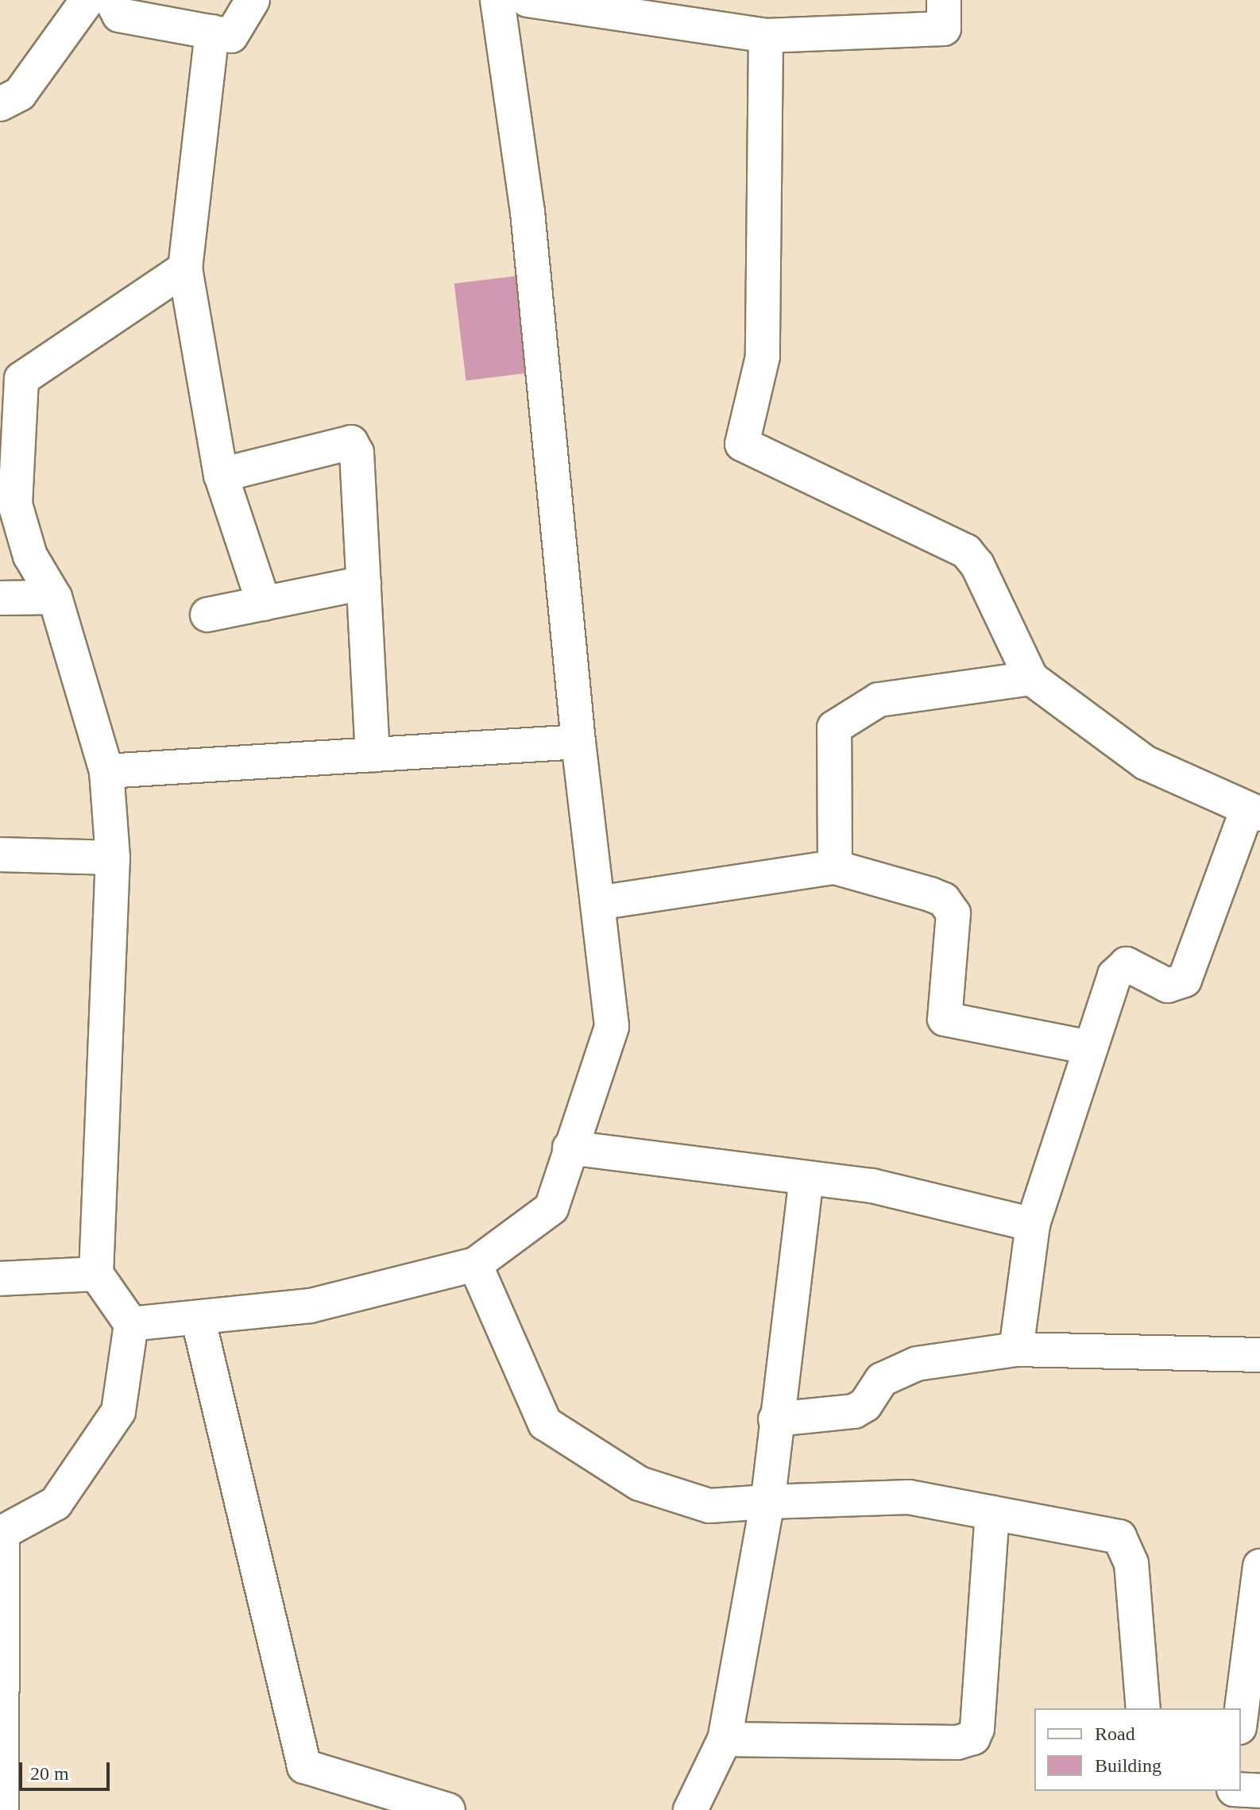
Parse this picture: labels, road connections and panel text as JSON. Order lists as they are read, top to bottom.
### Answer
{
  "legend": ["Road", "Building"],
  "scale_bar": "20 m"
}
